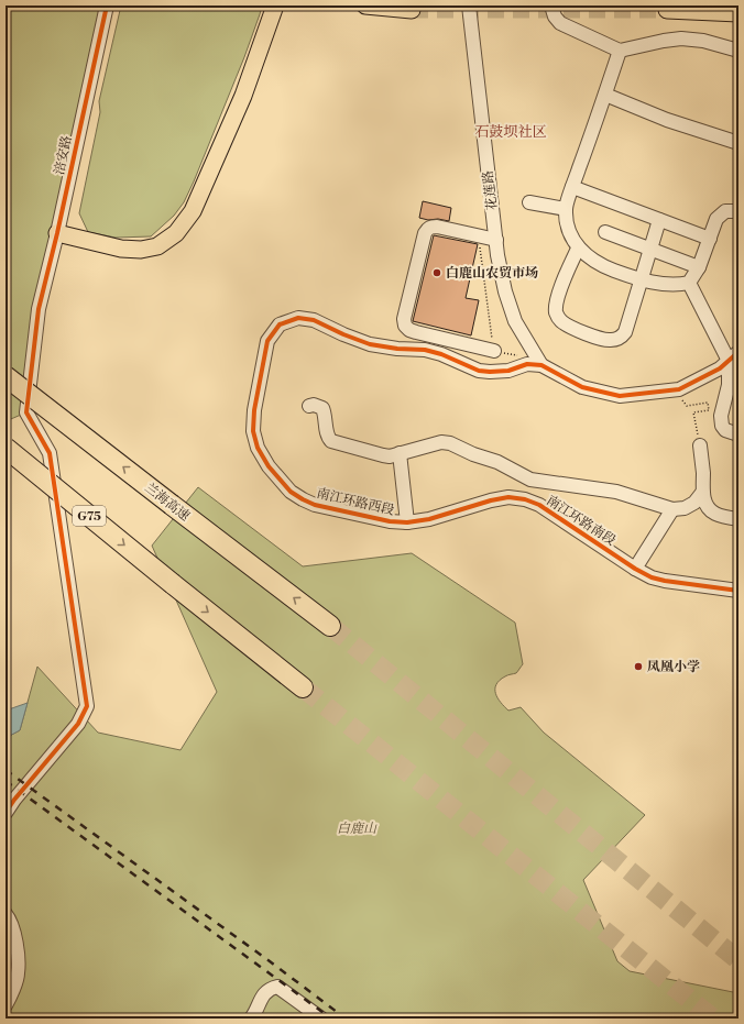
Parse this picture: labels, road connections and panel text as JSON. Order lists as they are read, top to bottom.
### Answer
{
  "streets": {
    "highway": ["兰海高速", "G75"],
    "street": [
      "涪安路",
      "花莲路",
      "南江环路西段",
      "南江环路南段"
    ]
  },
  "crossings": [
    ["花莲路", "南江环路西段"],
    ["南江环路西段", "南江环路南段"]
  ],
  "districts": ["石鼓坝社区"],
  "parks": ["白鹿山"],
  "places": ["白鹿山农贸市场", "凤凰小学"]
}
